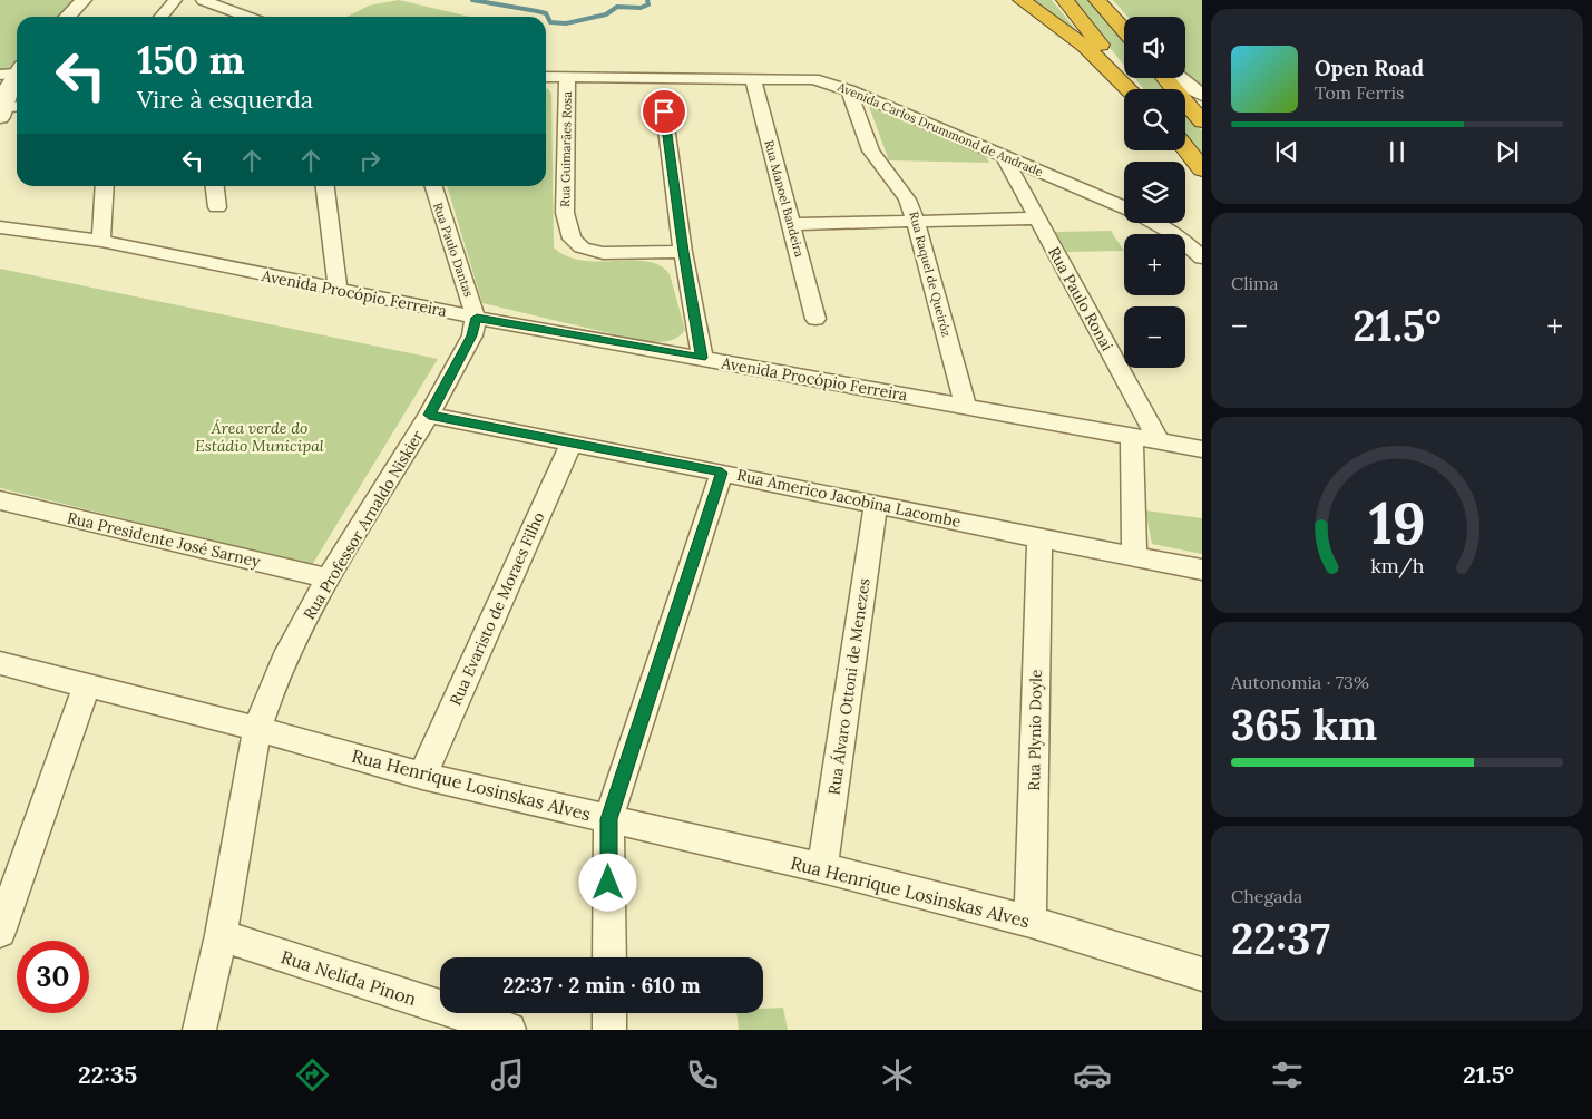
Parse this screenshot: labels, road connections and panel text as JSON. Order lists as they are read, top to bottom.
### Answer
{
  "streets": {
    "street": [
      "Avenida Carlos Drummond de Andrade",
      "Rua Guimarães Rosa",
      "Rua Manoel Bandeira",
      "Rua Paulo Dantas",
      "Rua Raquel de Queiróz",
      "Avenida Procópio Ferreira",
      "Rua Paulo Ronai",
      "Rua Americo Jacobina Lacombe",
      "Rua Professor Arnaldo Niskier",
      "Rua Presidente José Sarney",
      "Rua Evaristo de Moraes Filho",
      "Rua Álvaro Ottoni de Menezes",
      "Rua Plynio Doyle",
      "Rua Henrique Losinskas Alves",
      "Rua Nelida Pinon"
    ]
  },
  "crossings": [
    ["Avenida Carlos Drummond de Andrade", "Rua Guimarães Rosa"],
    ["Avenida Carlos Drummond de Andrade", "Rua Manoel Bandeira"],
    ["Avenida Carlos Drummond de Andrade", "Rua Raquel de Queiróz"],
    ["Avenida Carlos Drummond de Andrade", "Rua Paulo Ronai"],
    ["Rua Paulo Dantas", "Avenida Procópio Ferreira"],
    ["Rua Paulo Dantas", "Rua Professor Arnaldo Niskier"],
    ["Rua Raquel de Queiróz", "Avenida Procópio Ferreira"],
    ["Avenida Procópio Ferreira", "Rua Paulo Ronai"],
    ["Avenida Procópio Ferreira", "Rua Professor Arnaldo Niskier"],
    ["Rua Americo Jacobina Lacombe", "Rua Professor Arnaldo Niskier"],
    ["Rua Americo Jacobina Lacombe", "Rua Evaristo de Moraes Filho"],
    ["Rua Americo Jacobina Lacombe", "Rua Álvaro Ottoni de Menezes"],
    ["Rua Americo Jacobina Lacombe", "Rua Plynio Doyle"],
    ["Rua Professor Arnaldo Niskier", "Rua Presidente José Sarney"],
    ["Rua Professor Arnaldo Niskier", "Rua Henrique Losinskas Alves"],
    ["Rua Professor Arnaldo Niskier", "Rua Nelida Pinon"],
    ["Rua Evaristo de Moraes Filho", "Rua Henrique Losinskas Alves"],
    ["Rua Álvaro Ottoni de Menezes", "Rua Henrique Losinskas Alves"],
    ["Rua Plynio Doyle", "Rua Henrique Losinskas Alves"]
  ],
  "parks": ["Área verde do Estádio Municipal"],
  "page": {
    "map_buttons": ["+", "−"],
    "turn": ["150 m", "Vire à esquerda"],
    "song": ["Open Road", "Tom Ferris"],
    "tile": [
      "Clima",
      ["Autonomia · 73%", "365 km"],
      ["Chegada", "22:37"]
    ],
    "heat": ["−", "21.5°", "+"],
    "limit": "30",
    "trip": "22:37 · 2 min · 610 m",
    "tabs": ["22:35", "21.5°"],
    "gauge": ["19", "km/h"]
  }
}
